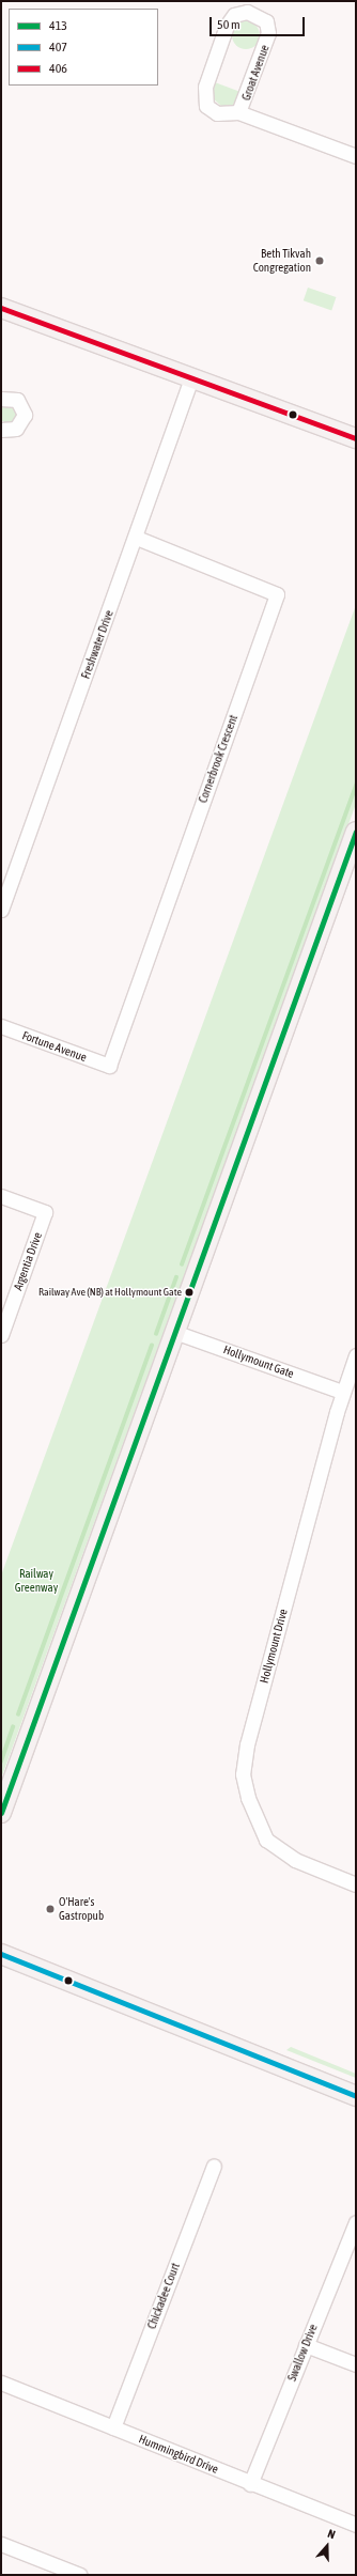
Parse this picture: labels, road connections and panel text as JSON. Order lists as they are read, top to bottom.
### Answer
{
  "streets": {
    "street": [
      "Groat Avenue",
      "Freshwater Drive",
      "Cornerbrook Crescent",
      "Fortune Avenue",
      "Argentia Drive",
      "Hollymount Gate",
      "Hollymount Drive",
      "Chickadee Court",
      "Swallow Drive",
      "Hummingbird Drive"
    ]
  },
  "crossings": [
    ["Freshwater Drive", "Cornerbrook Crescent"],
    ["Cornerbrook Crescent", "Fortune Avenue"],
    ["Hollymount Gate", "Hollymount Drive"],
    ["Chickadee Court", "Hummingbird Drive"],
    ["Swallow Drive", "Hummingbird Drive"]
  ],
  "parks": ["Railway Greenway"],
  "places": ["Beth Tikvah Congregation", "Railway Ave (NB) at Hollymount Gate", "O'Hare's Gastropub"],
  "lines": ["transit line 406", "transit line 413", "transit line 407"],
  "legend": ["413", "407", "406"],
  "scale_bar": "50 m",
  "north": "top"
}
